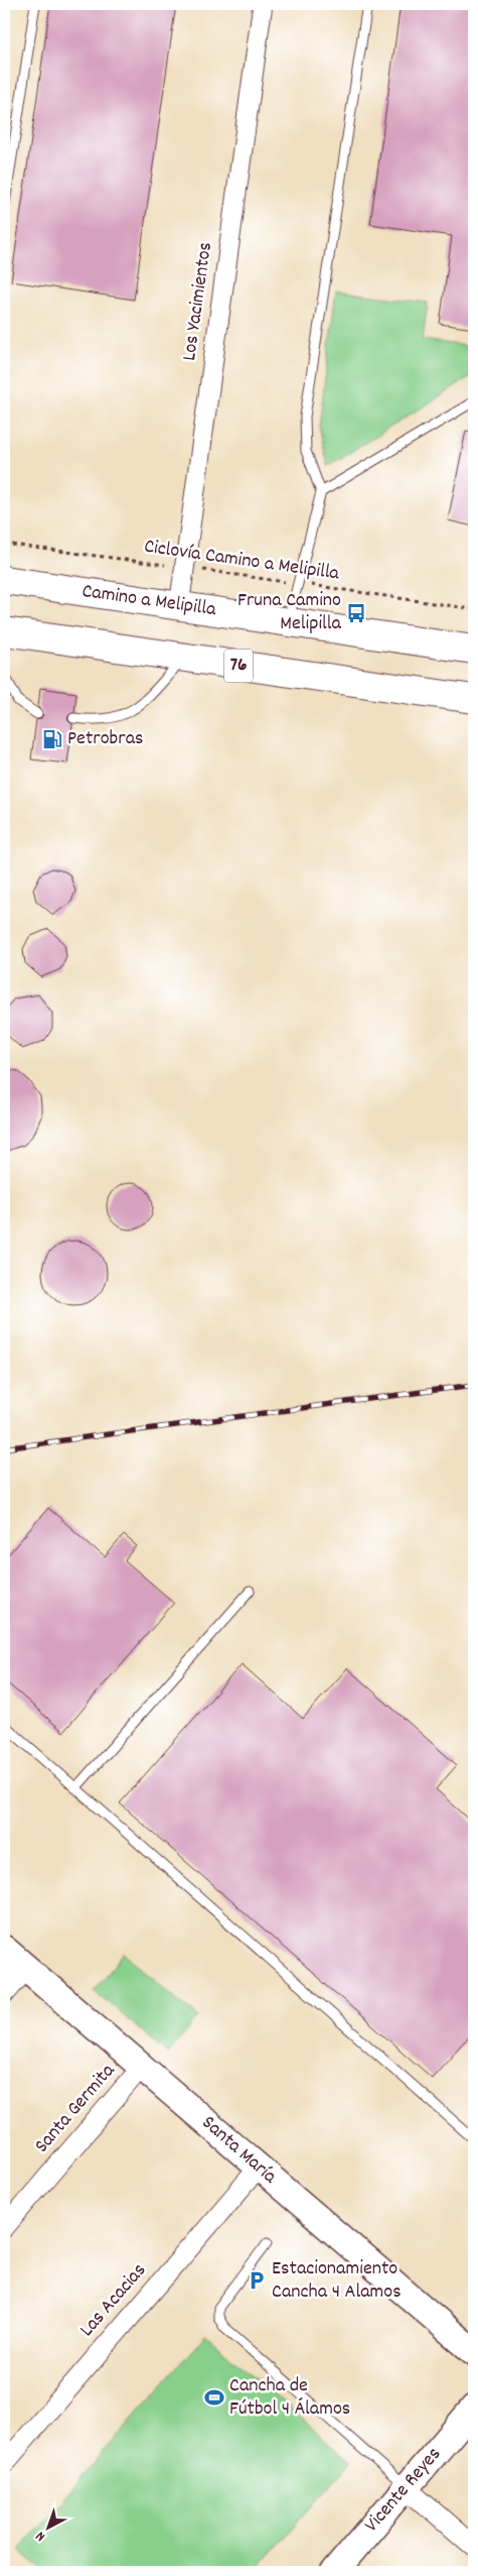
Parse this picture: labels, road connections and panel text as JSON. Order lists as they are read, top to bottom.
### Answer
{
  "streets": {
    "main road": ["Camino a Melipilla", "76"],
    "street": [
      "Los Yacimientos",
      "Santa Germita",
      "Santa María",
      "Las Acacias",
      "Vicente Reyes"
    ],
    "path": ["Ciclovía Camino a Melipilla"]
  },
  "crossings": [
    ["Los Yacimientos", "Ciclovía Camino a Melipilla"],
    ["Los Yacimientos", "Camino a Melipilla"],
    ["Santa Germita", "Santa María"],
    ["Santa María", "Las Acacias"]
  ],
  "places": {
    "bus stop": ["Fruna Camino Melipilla"],
    "fuel station": ["Petrobras"],
    "parking": ["Estacionamiento Cancha 4 Alamos"],
    "sports": ["Cancha de Fútbol 4 Álamos"]
  },
  "north": "bottom left"
}
